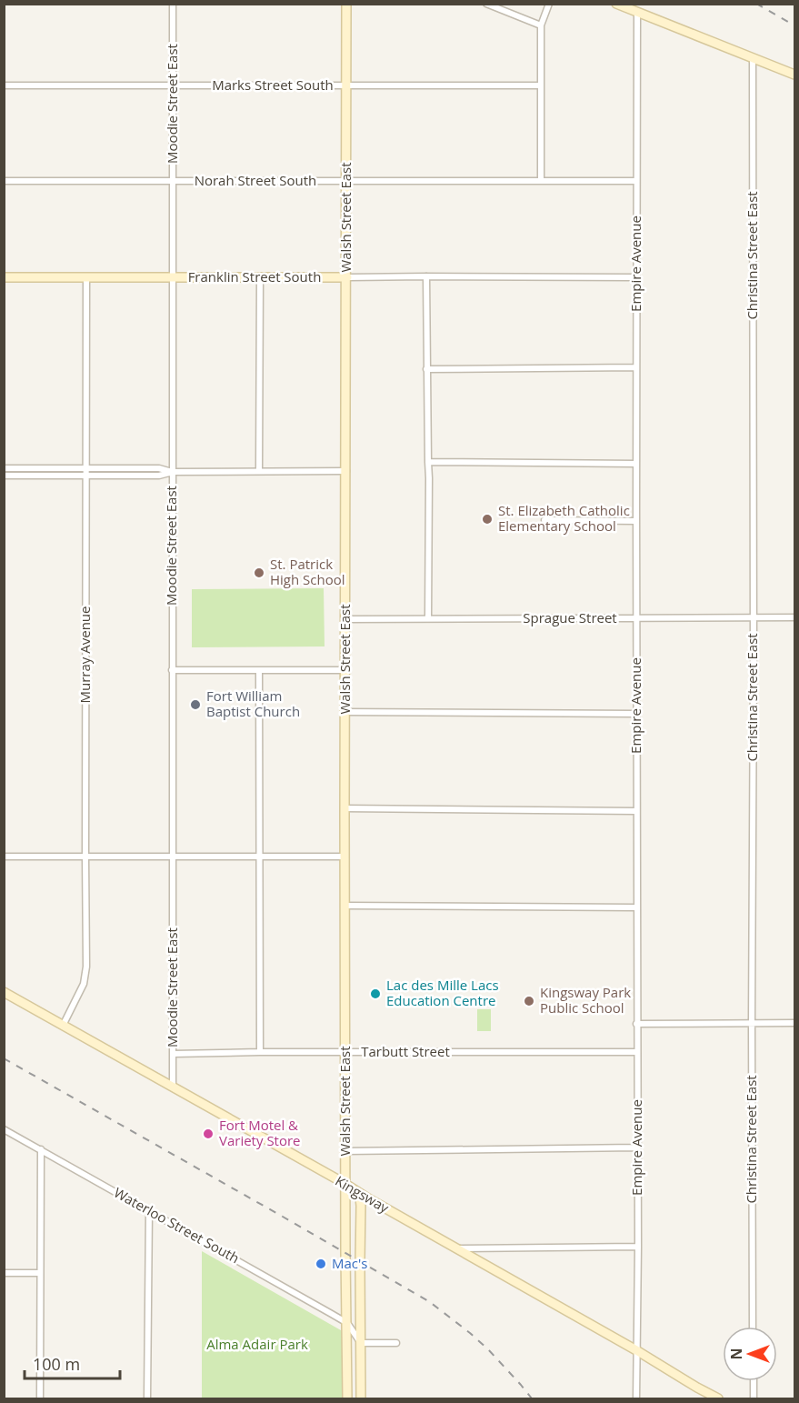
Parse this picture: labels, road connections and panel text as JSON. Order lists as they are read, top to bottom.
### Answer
{
  "streets": {
    "street": [
      "Marks Street South",
      "Moodie Street East",
      "Norah Street South",
      "Walsh Street East",
      "Christina Street East",
      "Empire Avenue",
      "Franklin Street South",
      "Sprague Street",
      "Murray Avenue",
      "Tarbutt Street",
      "Kingsway",
      "Waterloo Street South"
    ]
  },
  "crossings": [
    ["Marks Street South", "Moodie Street East"],
    ["Marks Street South", "Walsh Street East"],
    ["Moodie Street East", "Norah Street South"],
    ["Moodie Street East", "Franklin Street South"],
    ["Moodie Street East", "Tarbutt Street"],
    ["Moodie Street East", "Kingsway"],
    ["Norah Street South", "Walsh Street East"],
    ["Norah Street South", "Empire Avenue"],
    ["Walsh Street East", "Franklin Street South"],
    ["Walsh Street East", "Sprague Street"],
    ["Walsh Street East", "Tarbutt Street"],
    ["Walsh Street East", "Kingsway"],
    ["Walsh Street East", "Waterloo Street South"],
    ["Christina Street East", "Sprague Street"],
    ["Empire Avenue", "Franklin Street South"],
    ["Empire Avenue", "Sprague Street"],
    ["Empire Avenue", "Tarbutt Street"],
    ["Empire Avenue", "Kingsway"],
    ["Franklin Street South", "Murray Avenue"],
    ["Murray Avenue", "Kingsway"]
  ],
  "parks": ["Alma Adair Park"],
  "places": [
    "St. Elizabeth Catholic Elementary School",
    "St. Patrick High School",
    "Fort William Baptist Church",
    "Lac des Mille Lacs Education Centre",
    "Kingsway Park Public School",
    "Fort Motel & Variety Store",
    "Mac's"
  ],
  "scale_bar": "100 m",
  "north": "left"
}
